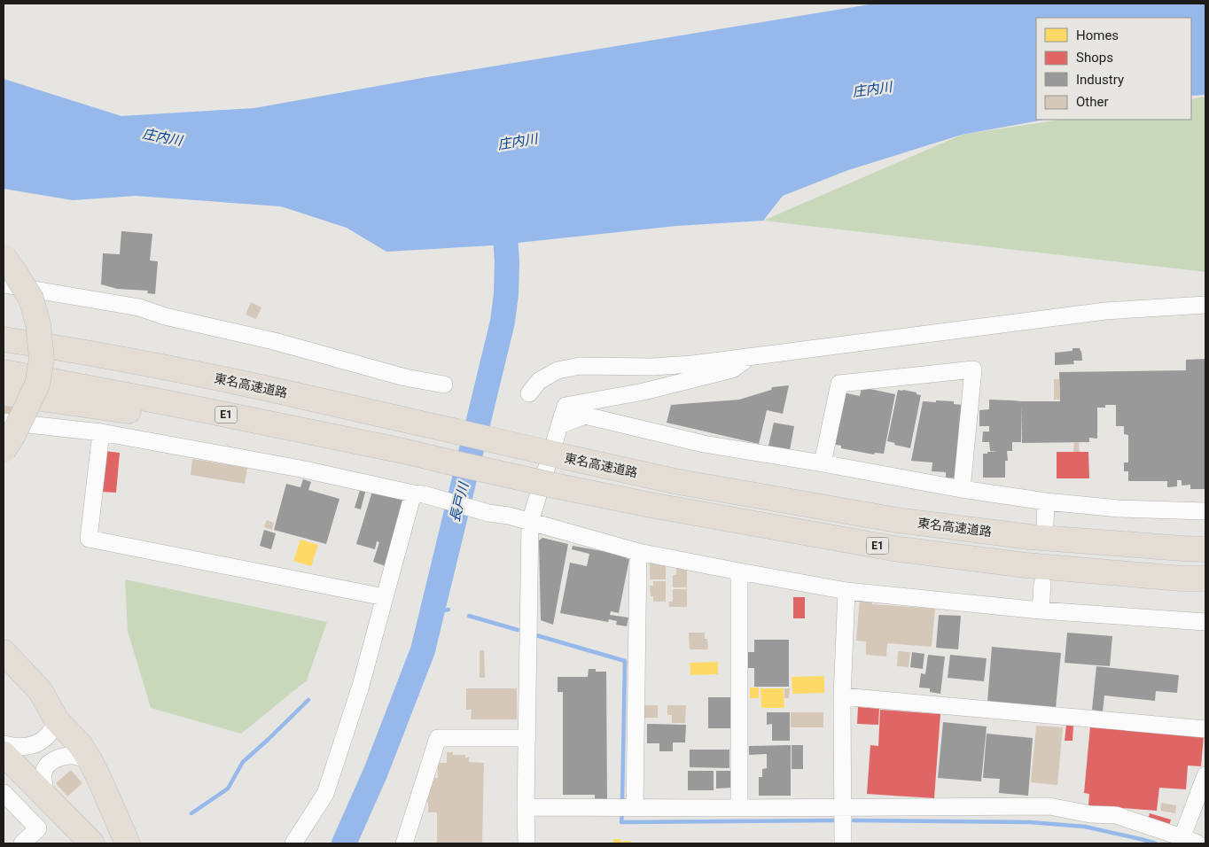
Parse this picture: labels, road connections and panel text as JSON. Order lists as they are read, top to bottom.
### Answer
{
  "streets": {
    "highway": ["東名高速道路", "E1"]
  },
  "water": ["庄内川", "長戸川"],
  "legend": [
    "Homes",
    "Shops",
    "Industry",
    "Other"
  ]
}
